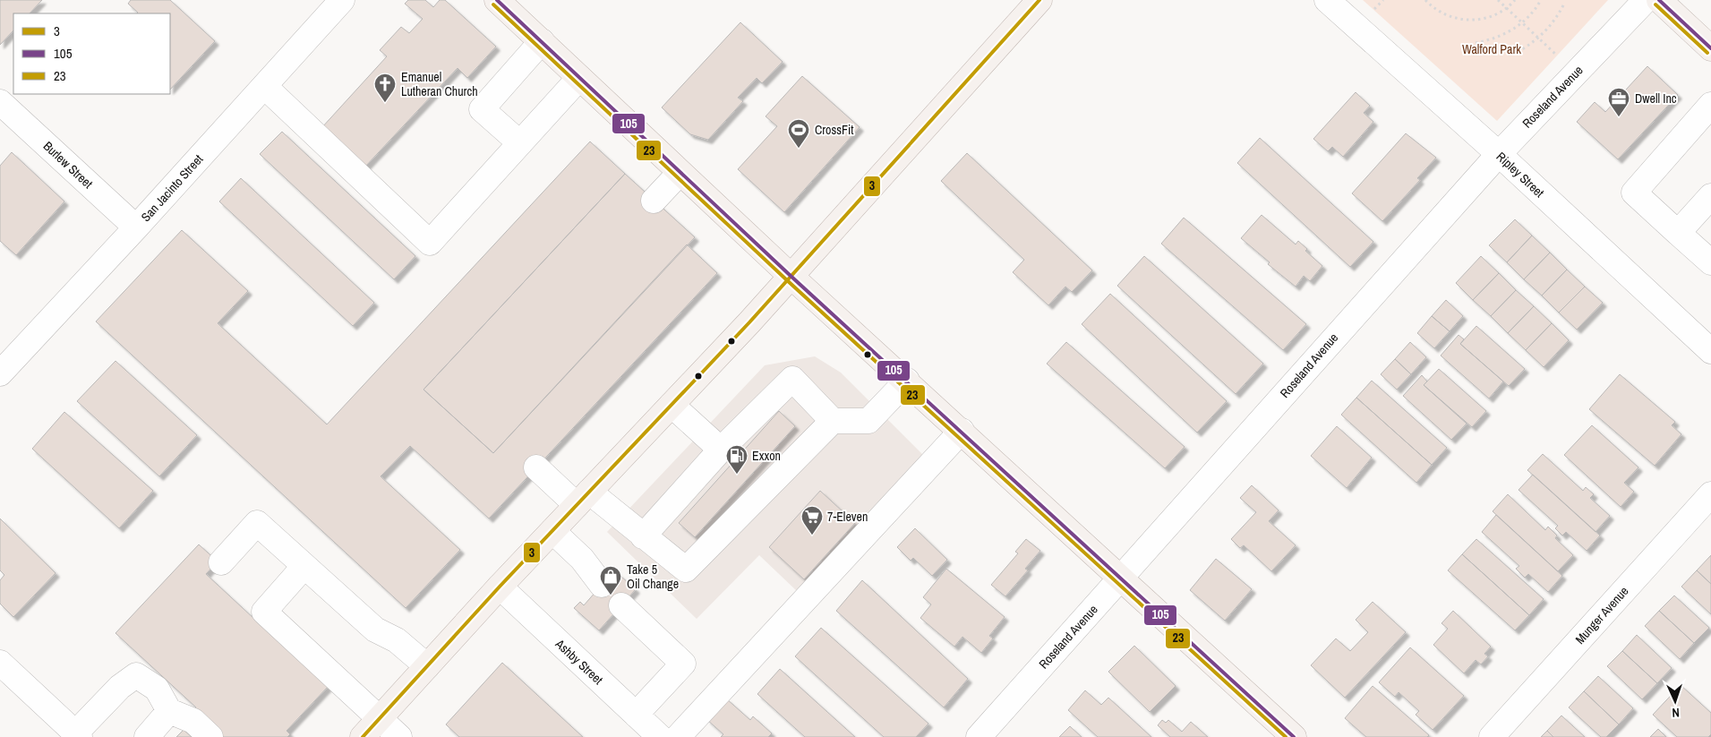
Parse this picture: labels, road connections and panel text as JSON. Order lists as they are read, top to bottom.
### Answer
{
  "streets": {
    "street": [
      "Roseland Avenue",
      "Burlew Street",
      "Ripley Street",
      "San Jacinto Street",
      "Munger Avenue",
      "Ashby Street"
    ]
  },
  "crossings": [
    ["Roseland Avenue", "Ripley Street"],
    ["Burlew Street", "San Jacinto Street"]
  ],
  "parks": ["Walford Park"],
  "places": {
    "church": ["Emanuel Lutheran Church"],
    "office": ["Dwell Inc"],
    "sports": ["CrossFit"],
    "fuel station": ["Exxon"],
    "supermarket": ["7-Eleven"],
    "shop": ["Take 5 Oil Change"]
  },
  "lines": ["transit line 3", "transit line 105", "transit line 23"],
  "legend": ["3", "105", "23"],
  "north": "bottom"
}
